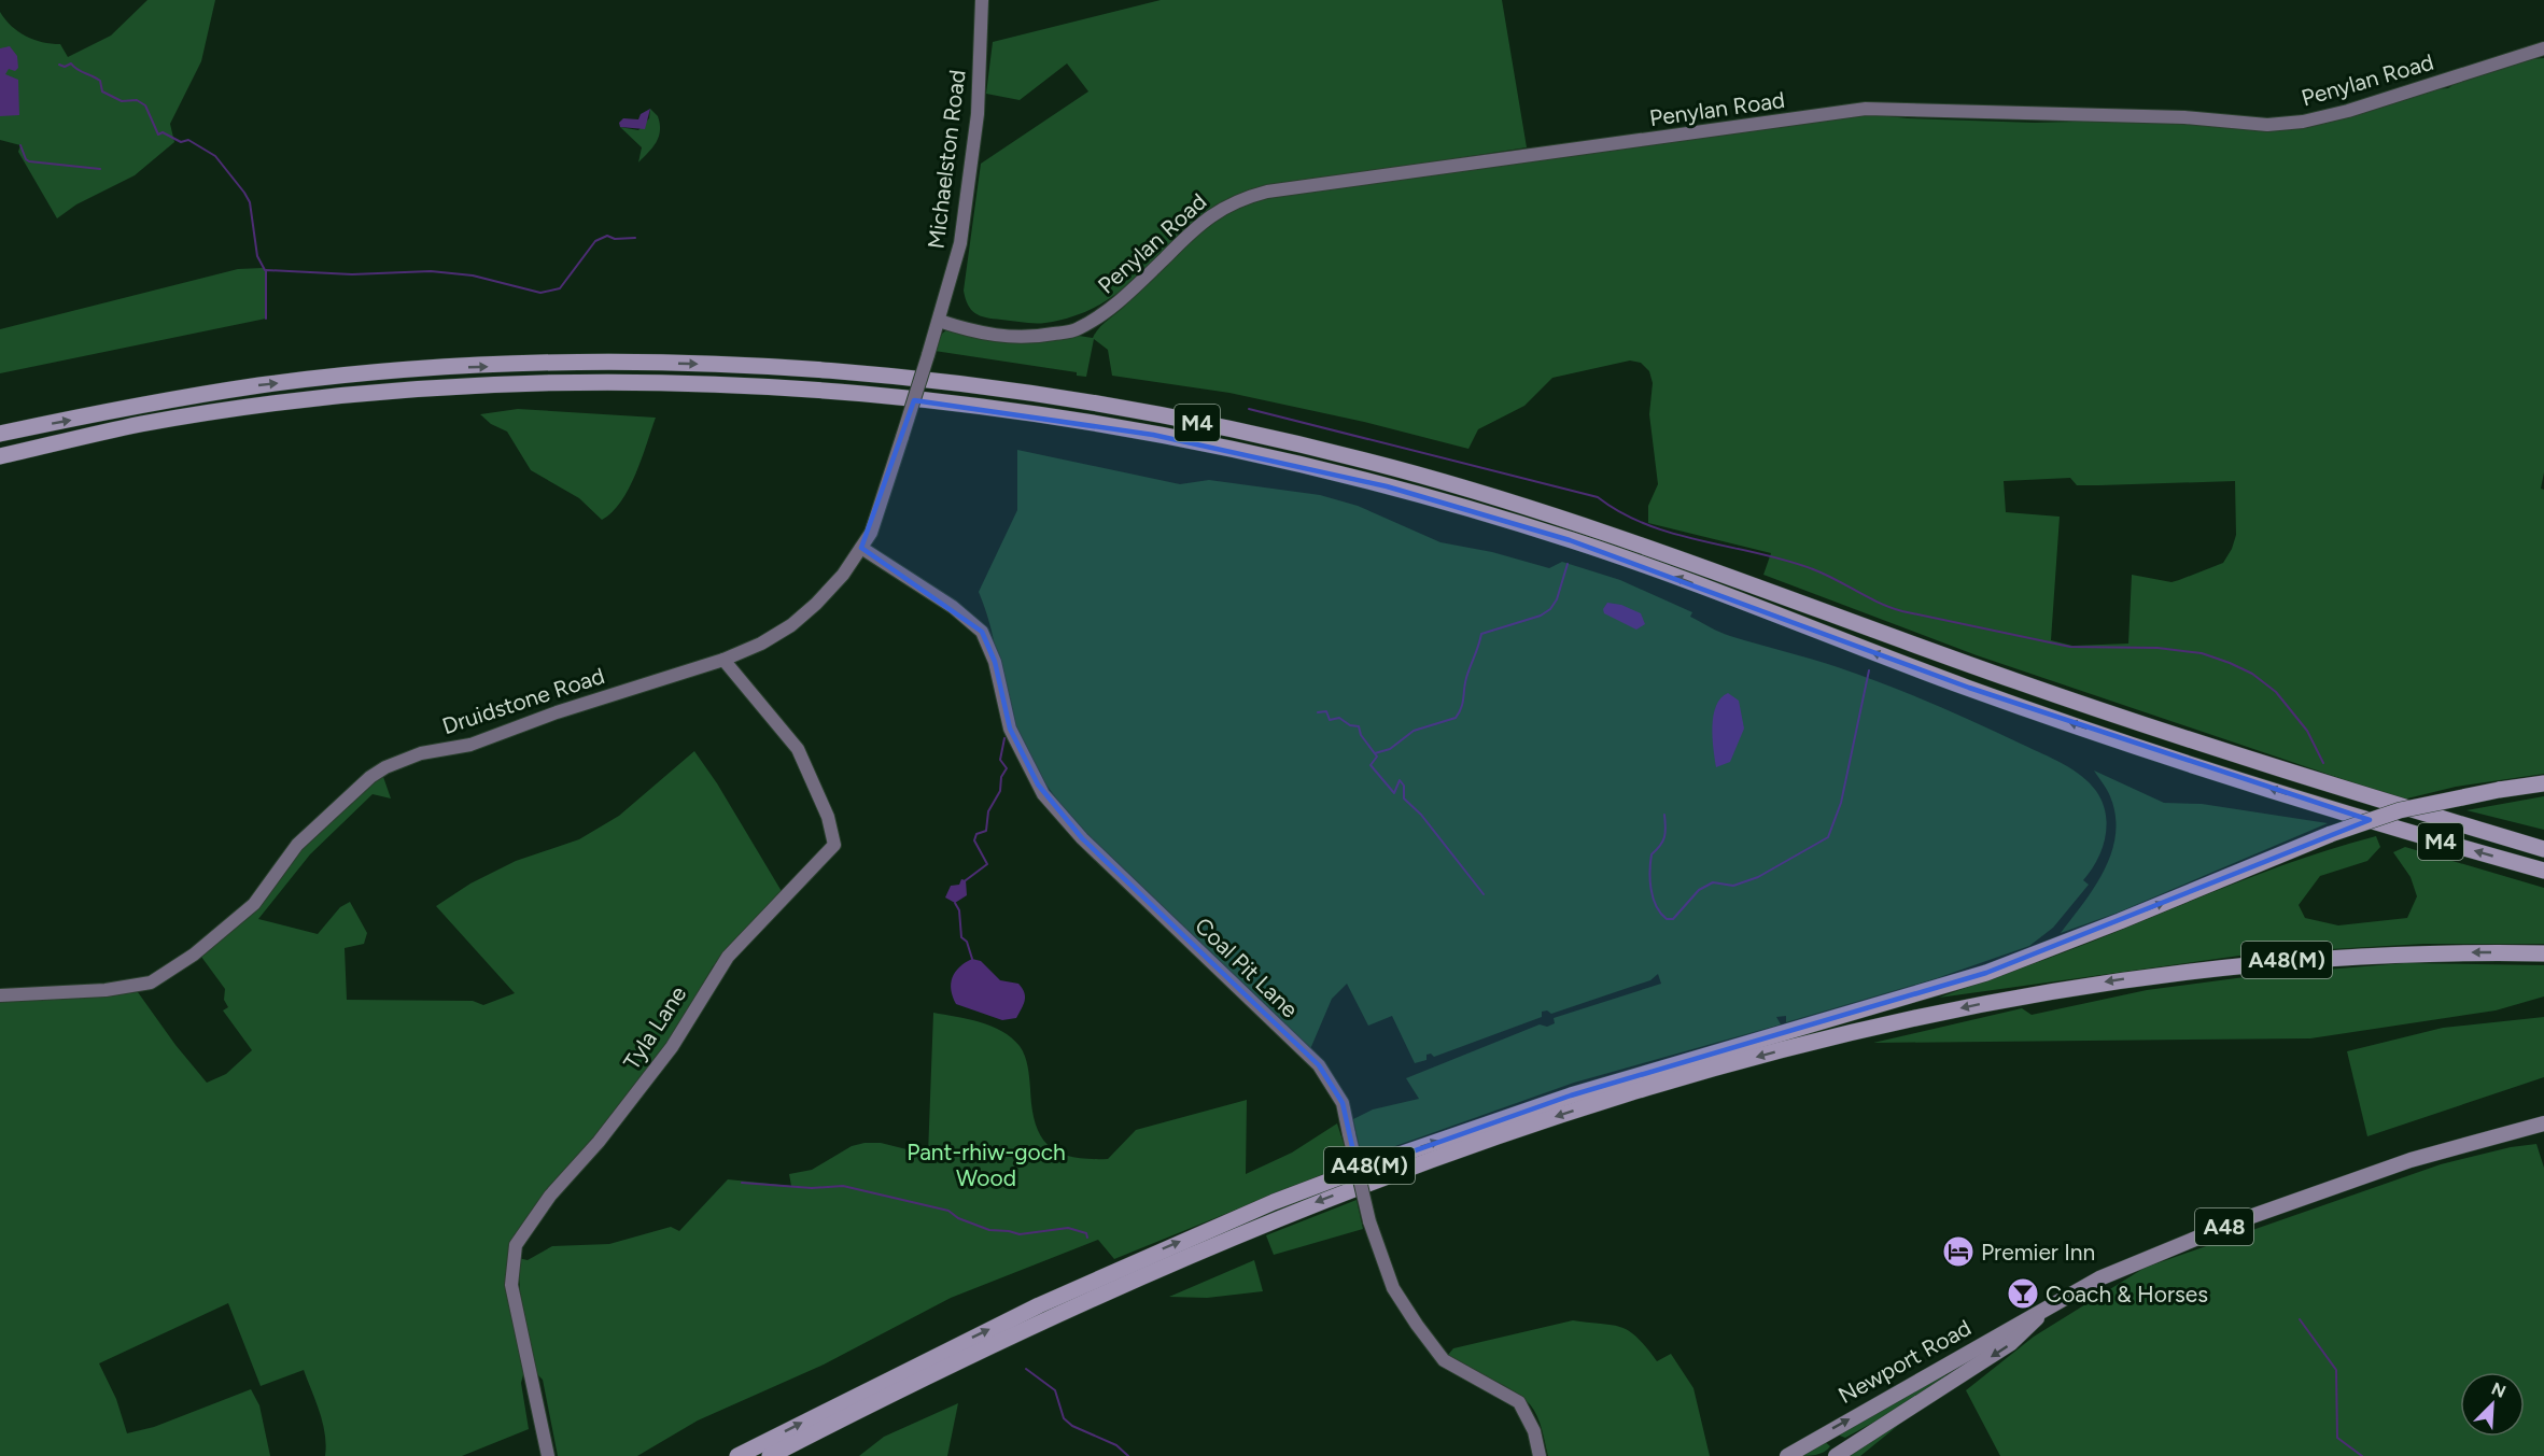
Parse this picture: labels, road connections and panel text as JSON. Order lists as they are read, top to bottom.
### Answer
{
  "streets": {
    "highway": ["M4", "A48(M)"],
    "main road": ["A48", "Newport Road"],
    "street": [
      "Penylan Road",
      "Michaelston Road",
      "Druidstone Road",
      "Coal Pit Lane",
      "Tyla Lane"
    ]
  },
  "crossings": [
    ["Penylan Road", "Michaelston Road"],
    ["Penylan Road", "Druidstone Road"],
    ["Michaelston Road", "Druidstone Road"],
    ["Druidstone Road", "Coal Pit Lane"],
    ["Druidstone Road", "Tyla Lane"]
  ],
  "parks": ["Pant-rhiw-goch Wood"],
  "places": {
    "hotel": ["Premier Inn"],
    "bar": ["Coach & Horses"]
  },
  "north": "top right"
}
